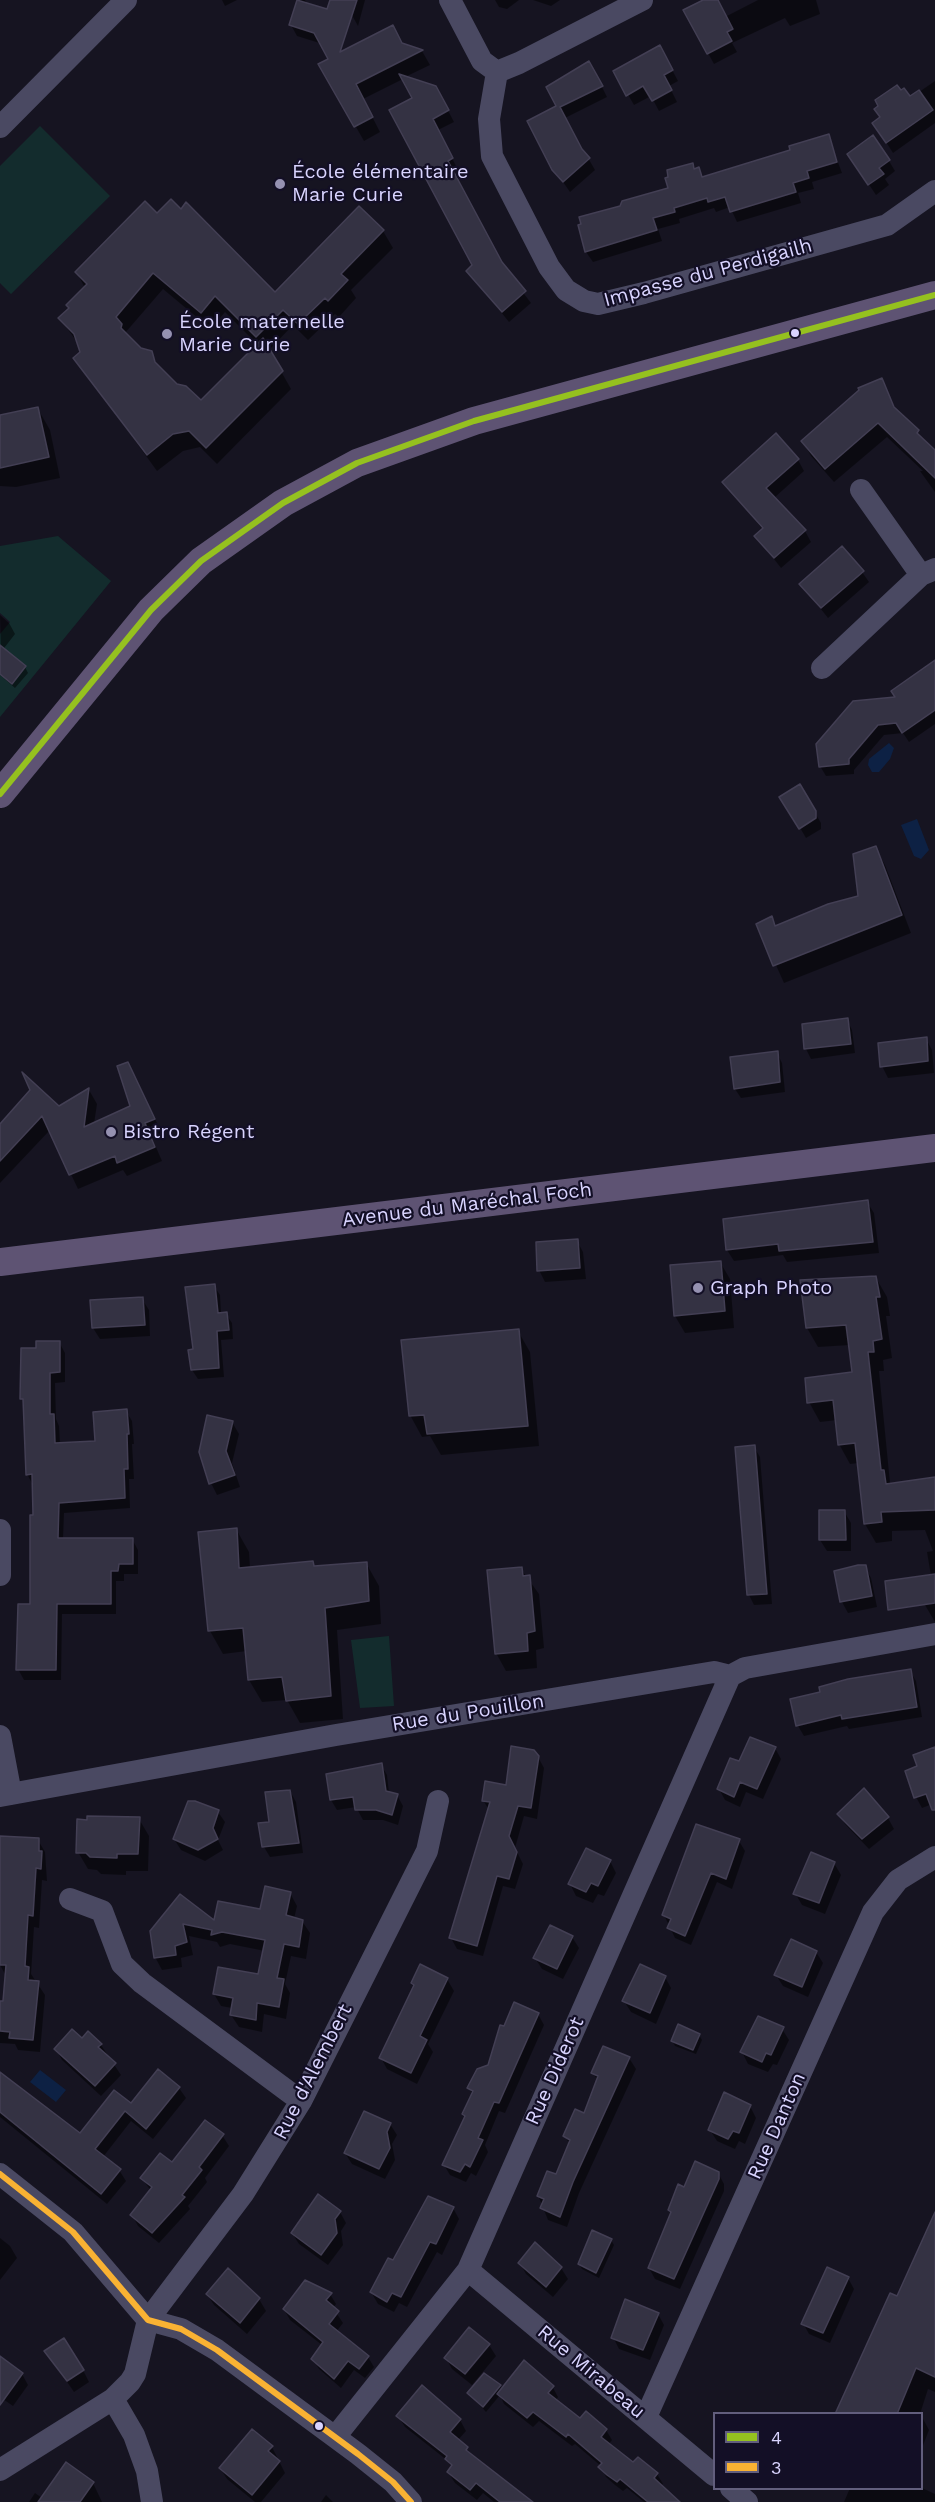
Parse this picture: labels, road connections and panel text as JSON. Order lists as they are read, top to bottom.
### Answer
{
  "streets": {
    "main road": ["Avenue du Maréchal Foch"],
    "street": [
      "Impasse du Perdigailh",
      "Rue du Pouillon",
      "Rue Diderot",
      "Rue d'Alembert",
      "Rue Danton",
      "Rue Mirabeau"
    ]
  },
  "crossings": [
    ["Rue du Pouillon", "Rue Diderot"],
    ["Rue Diderot", "Rue Mirabeau"],
    ["Rue Danton", "Rue Mirabeau"]
  ],
  "places": [
    "École élémentaire Marie Curie",
    "École maternelle Marie Curie",
    "Bistro Régent",
    "Graph Photo"
  ],
  "lines": ["transit line 4", "transit line 3"],
  "legend": ["4", "3"]
}
